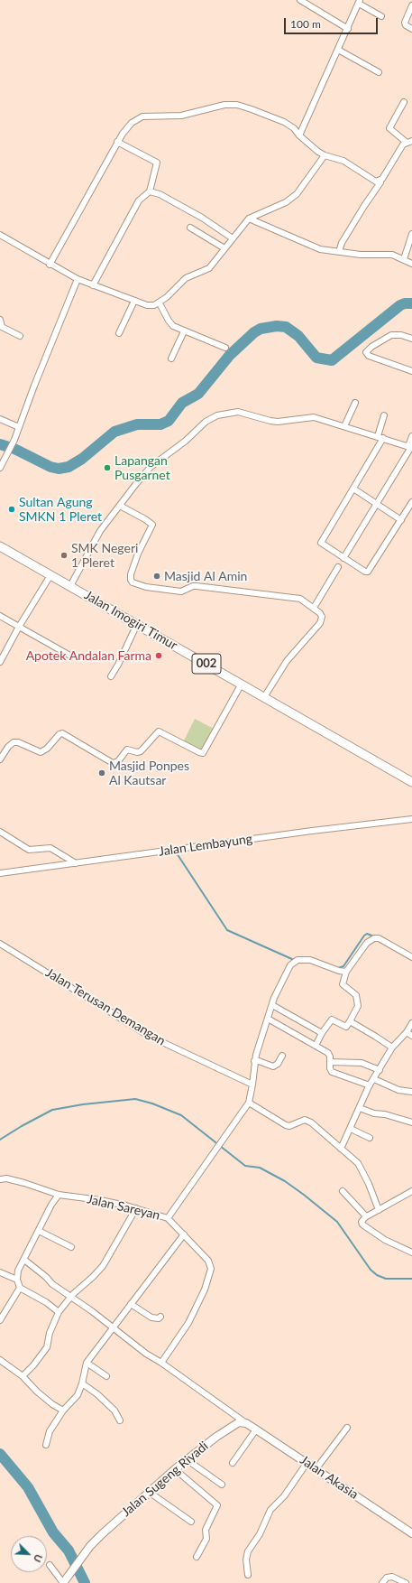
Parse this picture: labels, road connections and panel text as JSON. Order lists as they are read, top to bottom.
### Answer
{
  "streets": {
    "main road": ["Jalan Imogiri Timur", "002"],
    "street": [
      "Jalan Lembayung",
      "Jalan Terusan Demangan",
      "Jalan Sareyan",
      "Jalan Akasia",
      "Jalan Sugeng Riyadi"
    ]
  },
  "crossings": [
    ["Jalan Akasia", "Jalan Sugeng Riyadi"]
  ],
  "places": [
    "Lapangan Pusgarnet",
    "Sultan Agung SMKN 1 Pleret",
    "SMK Negeri 1 Pleret",
    "Masjid Al Amin",
    "Apotek Andalan Farma",
    "Masjid Ponpes Al Kautsar"
  ],
  "scale_bar": "100 m",
  "north": "bottom right"
}
